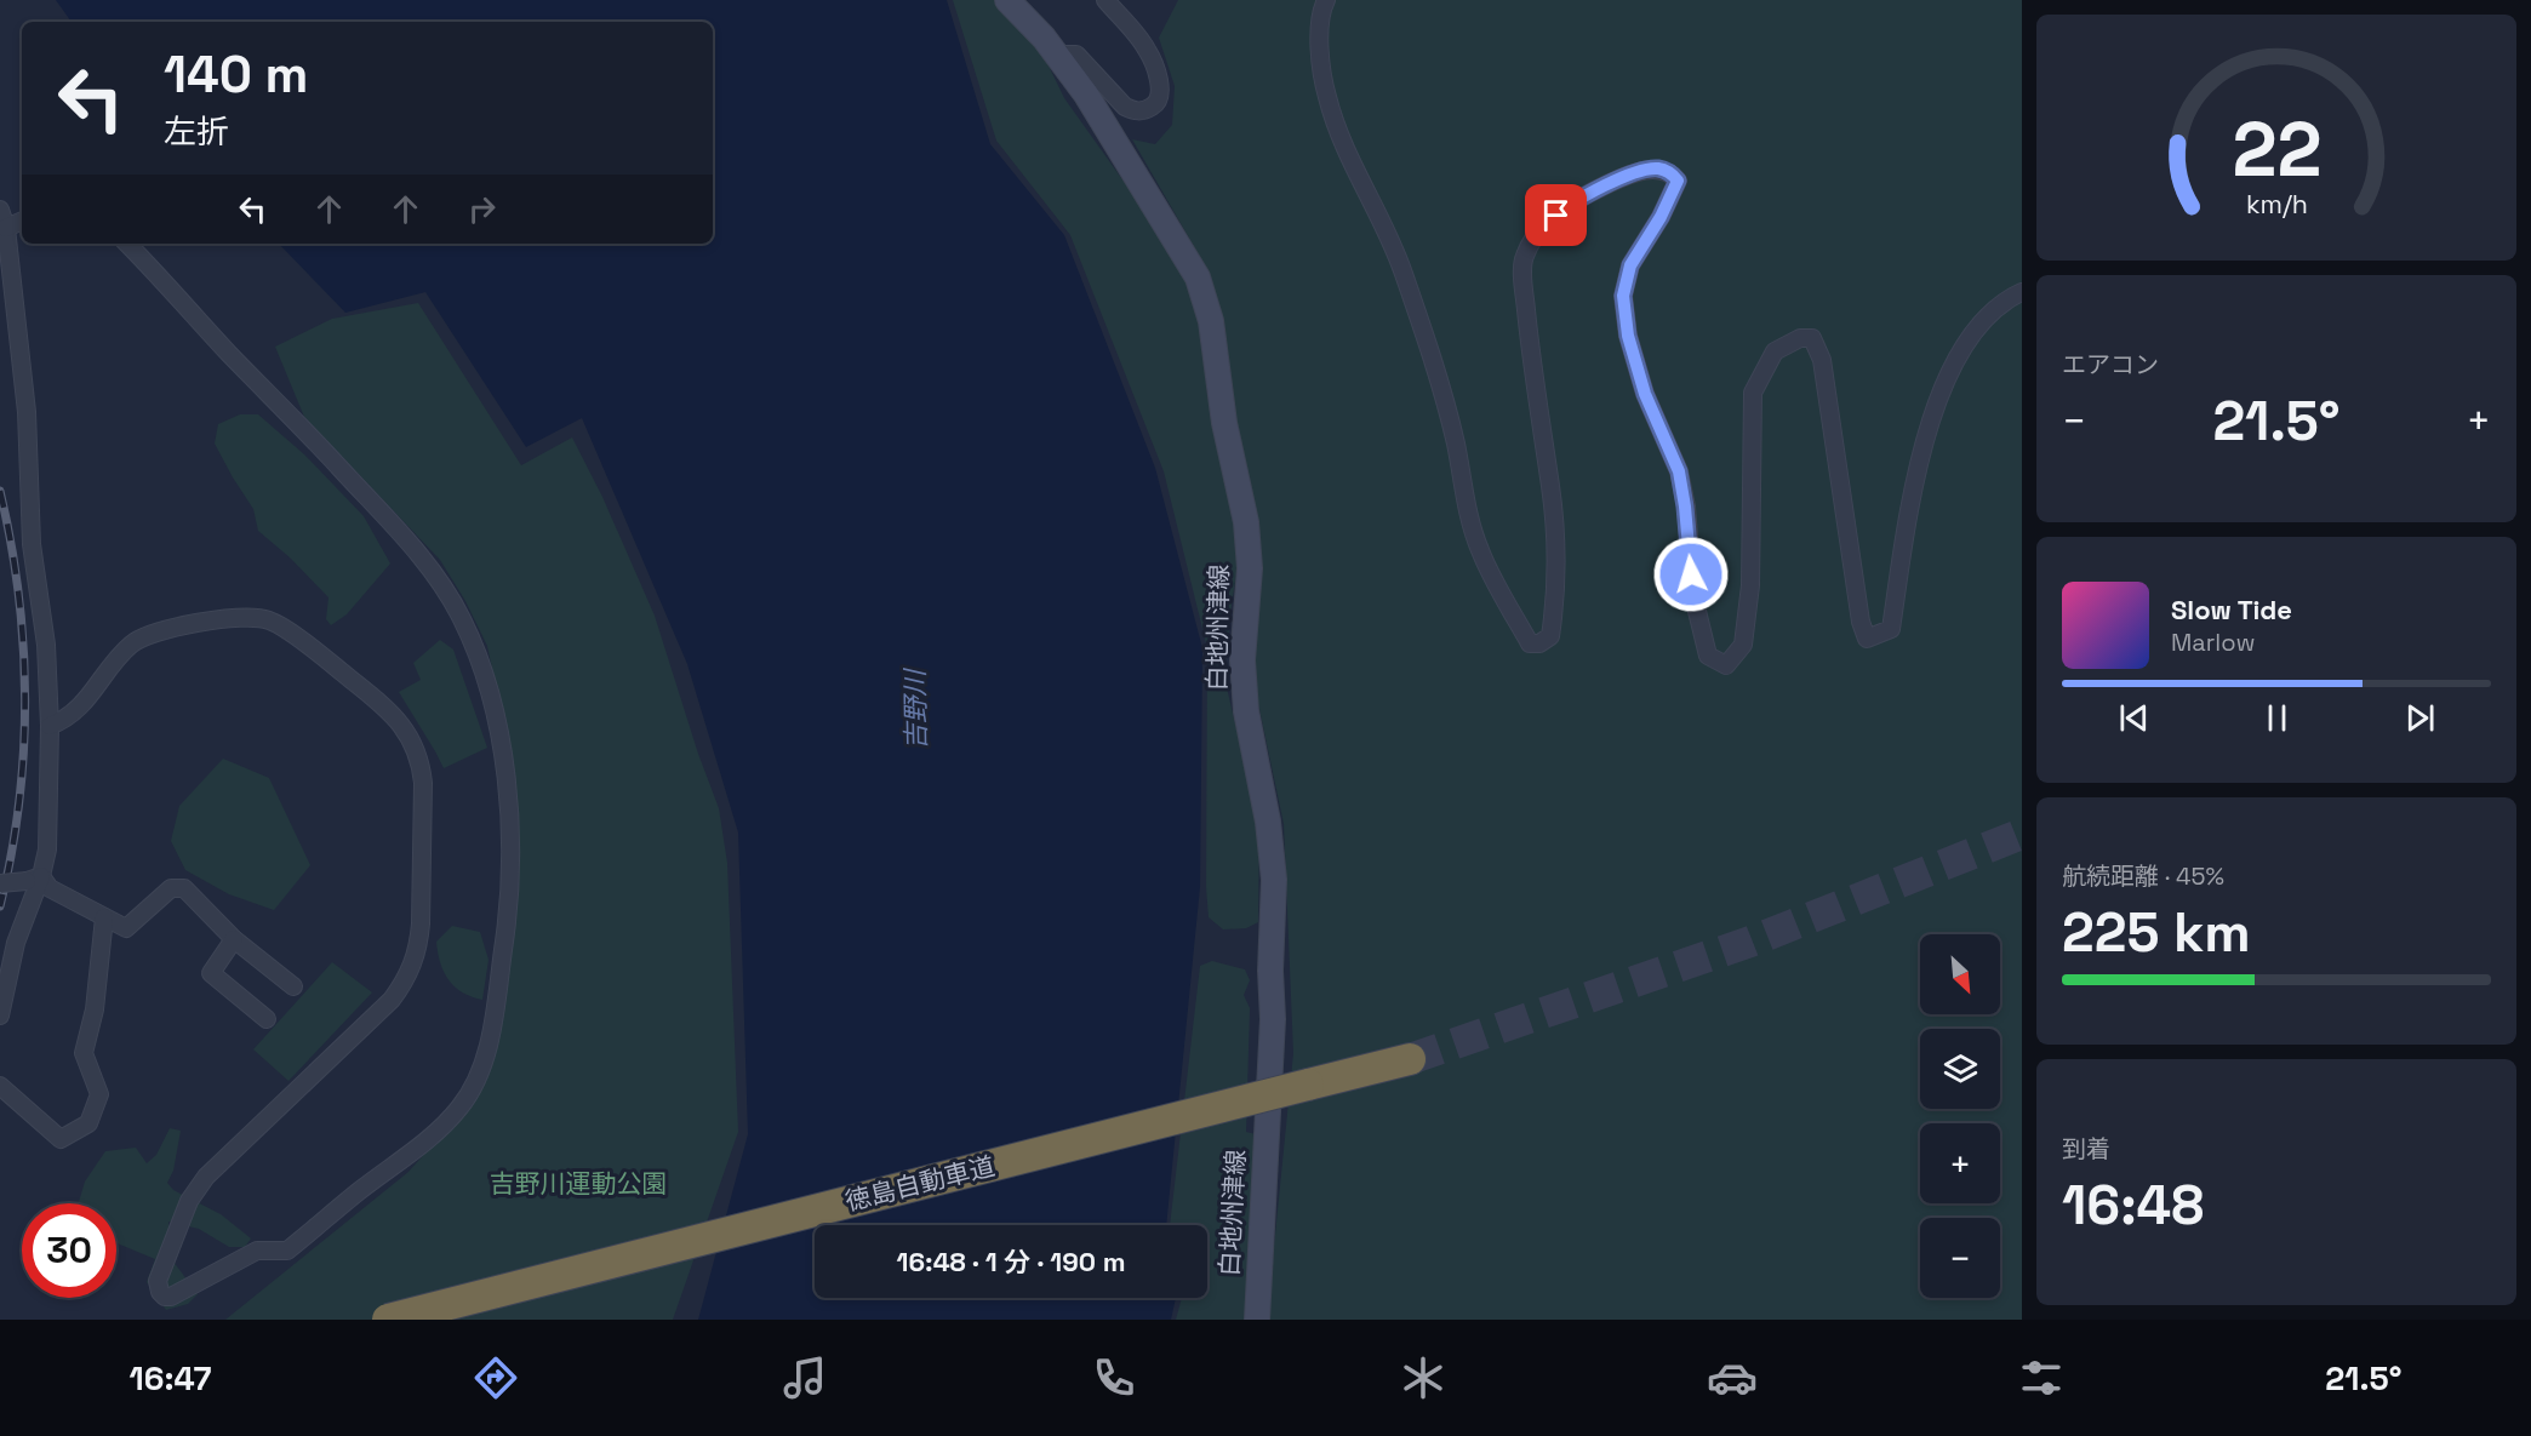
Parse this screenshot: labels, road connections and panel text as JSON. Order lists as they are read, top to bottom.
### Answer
{
  "streets": {
    "highway": ["徳島自動車道"],
    "main road": ["白地州津線"]
  },
  "water": ["吉野川"],
  "parks": ["吉野川運動公園"],
  "north": "bottom right",
  "page": {
    "turn": ["140 m", "左折"],
    "tile": [
      "エアコン",
      ["航続距離 · 45%", "225 km"],
      ["到着", "16:48"]
    ],
    "heat": ["−", "21.5°", "+"],
    "song": ["Slow Tide", "Marlow"],
    "map_buttons": ["+", "−"],
    "limit": "30",
    "trip": "16:48 · 1 分 · 190 m",
    "tabs": ["16:47", "21.5°"],
    "gauge": ["22", "km/h"]
  }
}
